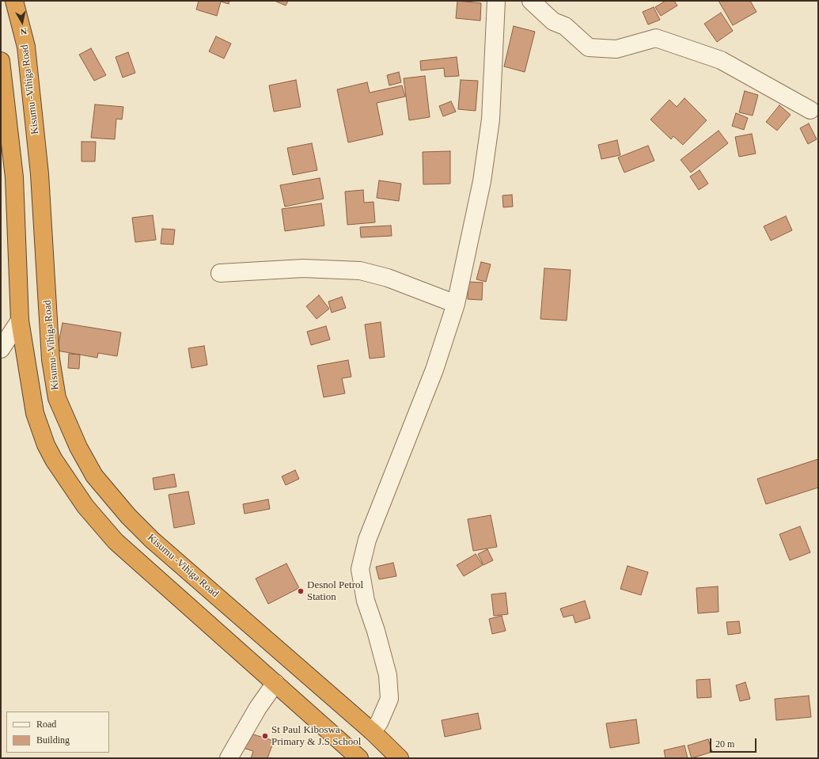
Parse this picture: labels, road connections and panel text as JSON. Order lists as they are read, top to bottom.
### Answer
{
  "streets": {
    "highway": ["Kisumu -Vihiga Road"]
  },
  "places": ["Desnol Petrol Station", "St Paul Kiboswa Primary & J.S School"],
  "legend": ["Road", "Building"],
  "scale_bar": "20 m",
  "north": "bottom"
}
